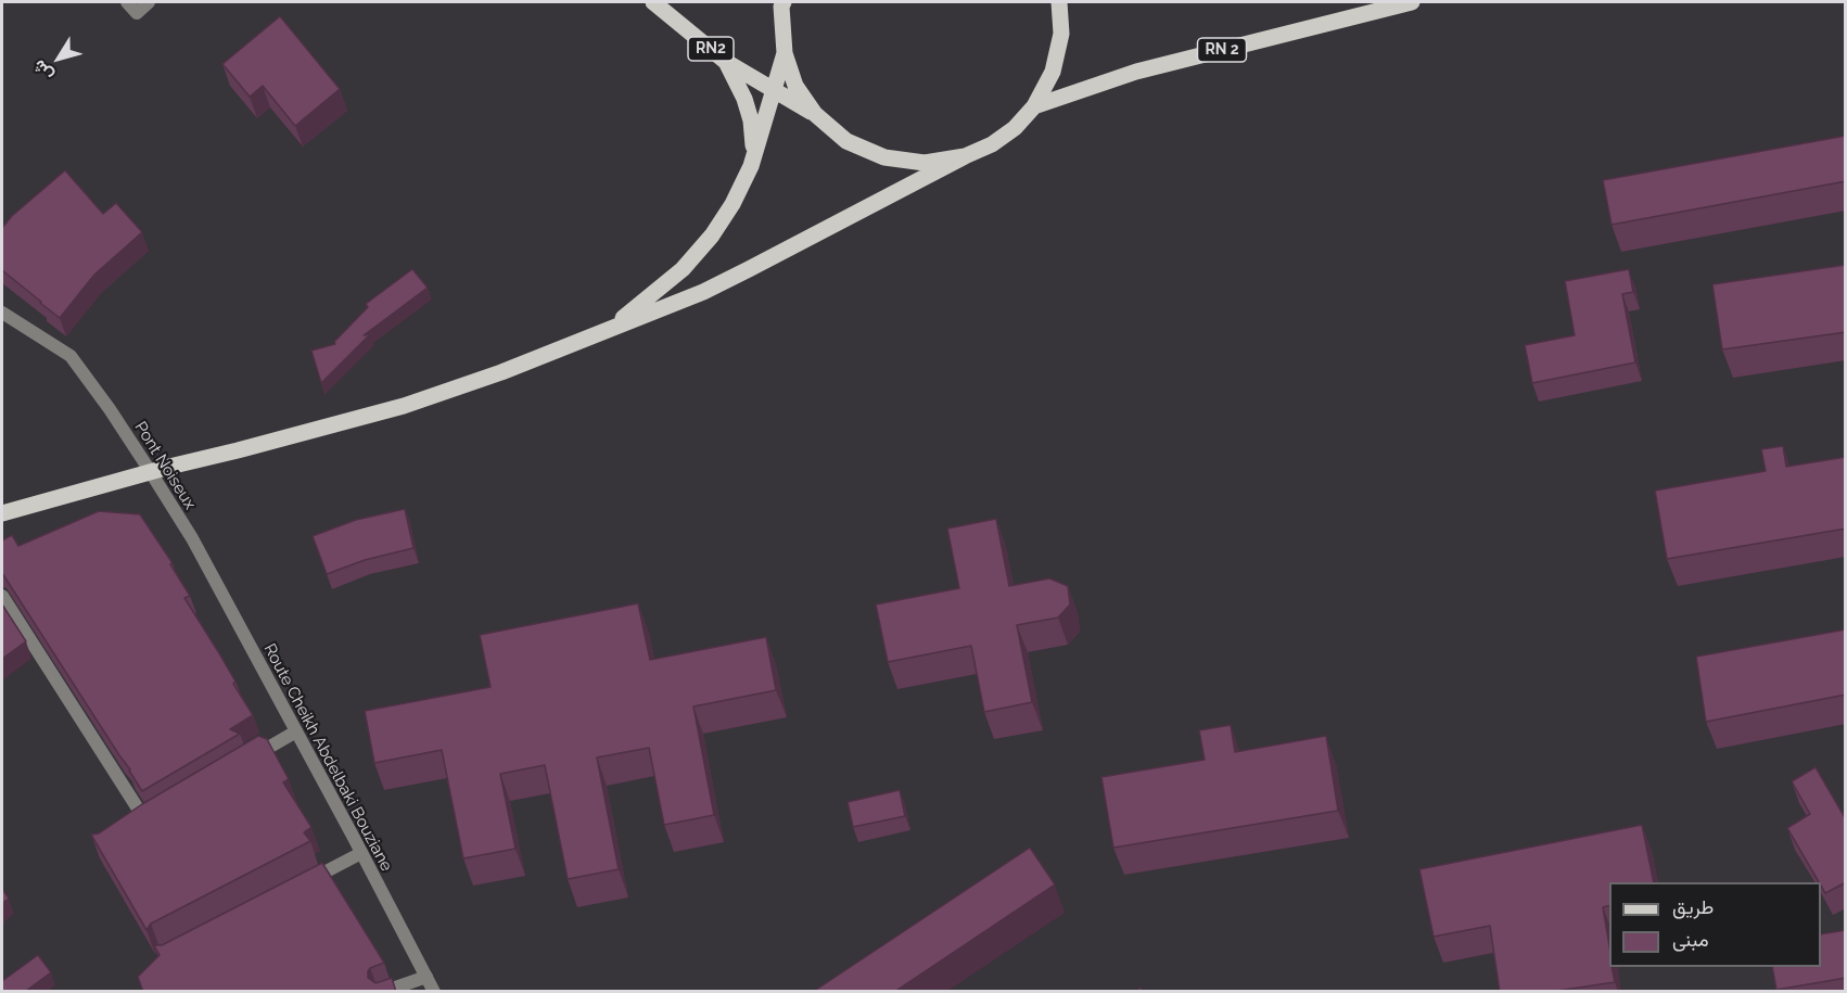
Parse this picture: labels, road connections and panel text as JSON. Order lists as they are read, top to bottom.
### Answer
{
  "streets": {
    "main road": ["RN2", "RN 2"],
    "street": ["Pont Noiseux", "Route Cheikh Abdelbaki Bouziane"]
  },
  "crossings": [
    ["Pont Noiseux", "Route Cheikh Abdelbaki Bouziane"]
  ],
  "legend": ["طريق", "مبنى"],
  "north": "bottom left"
}
